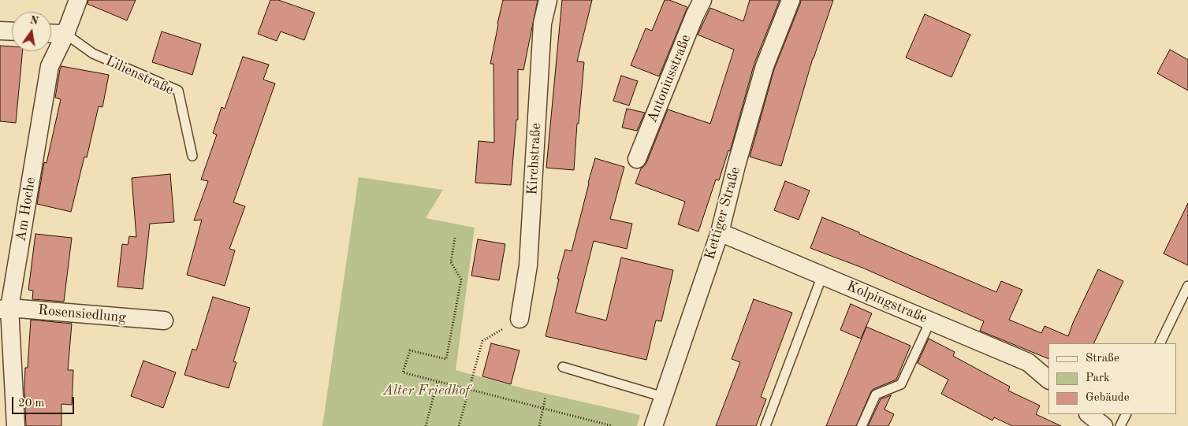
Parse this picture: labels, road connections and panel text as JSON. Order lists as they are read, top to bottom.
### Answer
{
  "streets": {
    "street": [
      "Antoniusstraße",
      "Kirchstraße",
      "Am Hoche",
      "Kettiger Straße",
      "Kolpingstraße",
      "Rosensiedlung"
    ],
    "lane": ["Lilienstraße"]
  },
  "crossings": [
    ["Lilienstraße", "Am Hoche"],
    ["Am Hoche", "Rosensiedlung"],
    ["Kettiger Straße", "Kolpingstraße"]
  ],
  "parks": ["Alter Friedhof"],
  "legend": ["Straße", "Park", "Gebäude"],
  "scale_bar": "20 m",
  "north": "top"
}
